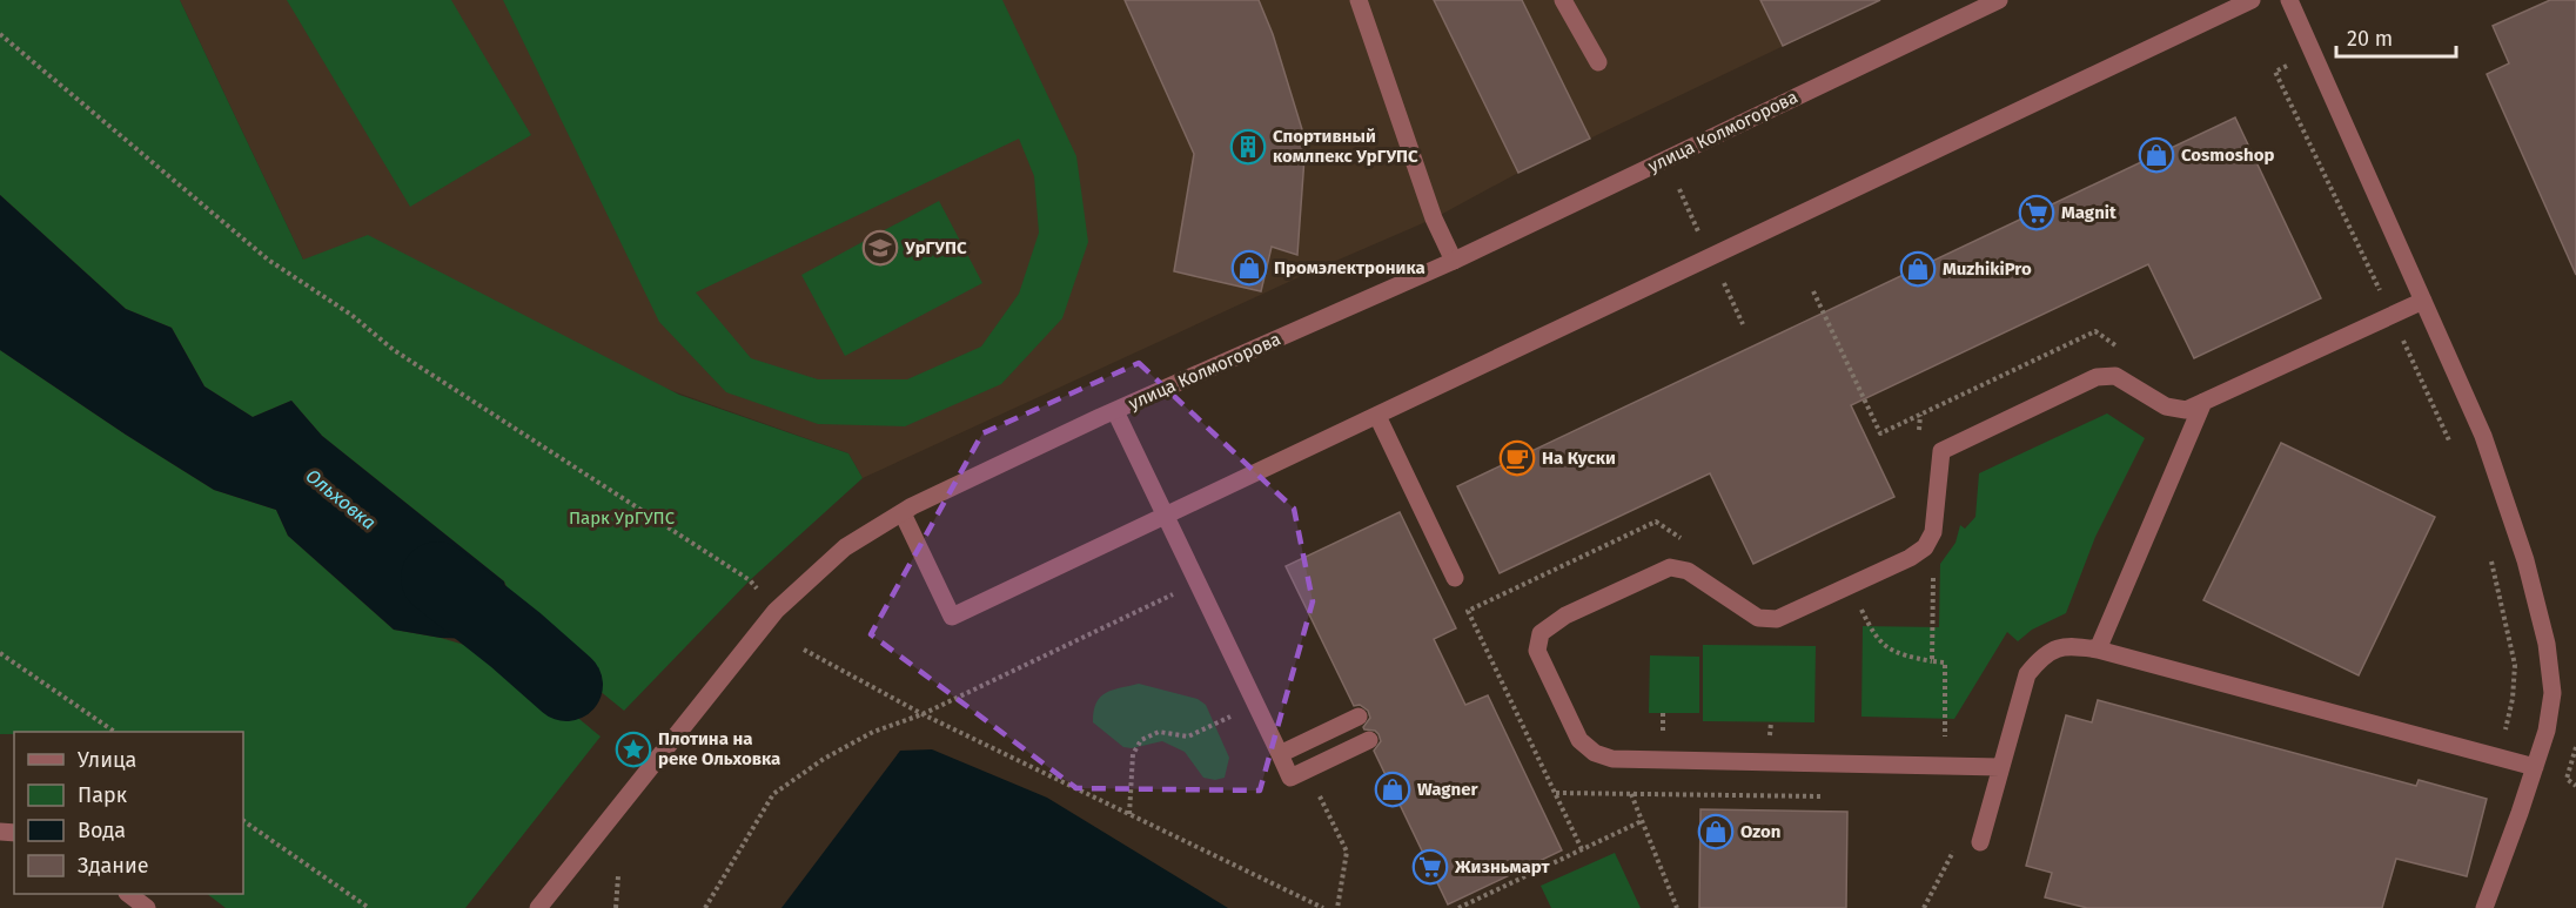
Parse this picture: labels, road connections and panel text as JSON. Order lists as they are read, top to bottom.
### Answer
{
  "streets": {
    "street": ["улица Колмогорова"]
  },
  "water": ["Ольховка"],
  "parks": ["Парк УрГУПС"],
  "places": {
    "building": ["Спортивный комлпекс УрГУПС"],
    "shop": [
      "Cosmoshop",
      "Промэлектроника",
      "MuzhikiPro",
      "Wagner",
      "Ozon"
    ],
    "supermarket": ["Magnit", "Жизньмарт"],
    "school or university": ["УрГУПС"],
    "cafe": ["На Куски"],
    "place": ["Плотина на реке Ольховка"]
  },
  "legend": [
    "Улица",
    "Парк",
    "Вода",
    "Здание"
  ],
  "scale_bar": "20 m"
}
